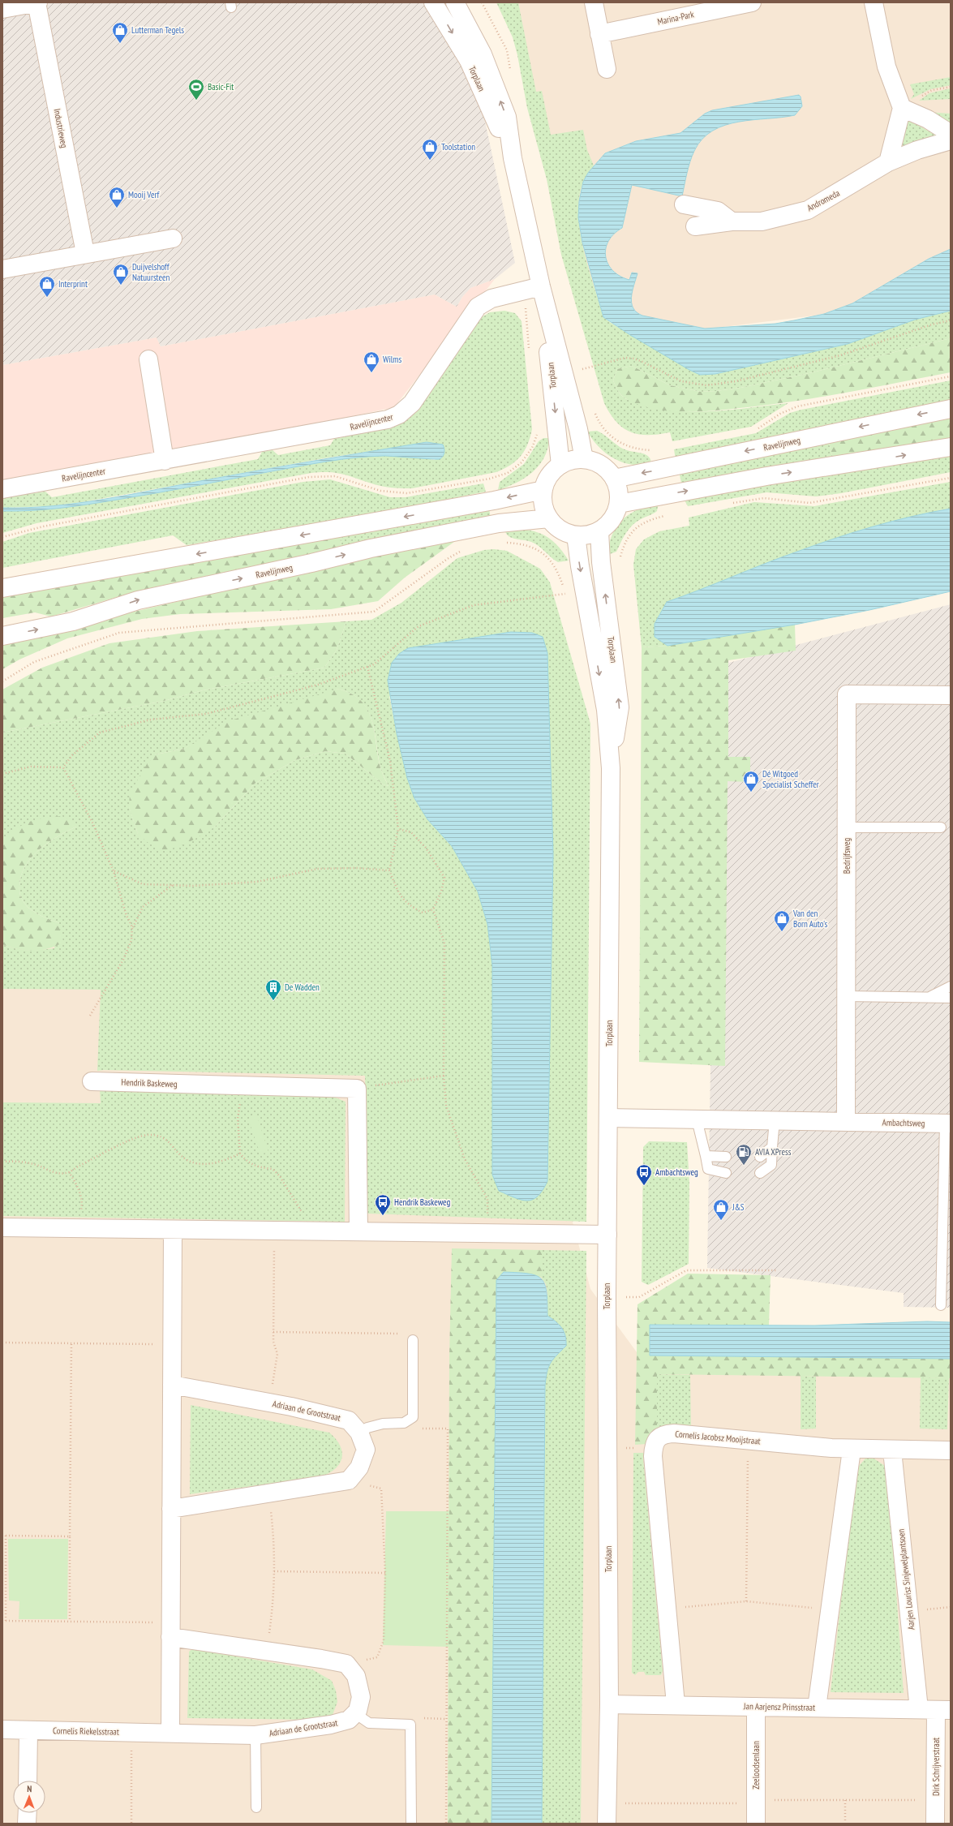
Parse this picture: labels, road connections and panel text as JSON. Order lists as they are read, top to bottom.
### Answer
{
  "streets": {
    "street": [
      "Marina-Park",
      "Torplaan",
      "Industrieweg",
      "Andromeda",
      "Ravelijncenter",
      "Ravelijnweg",
      "Bedrijfsweg",
      "Hendrik Baskeweg",
      "Ambachtsweg",
      "Adriaan de Grootstraat",
      "Cornelis Jacobsz Mooijstraat",
      "Aarjen Lourisz Sinjewelplantsoen",
      "Jan Aarjensz Prinsstraat",
      "Cornelis Riekelsstraat",
      "Zeeloodsenlaan",
      "Dirk Schrijverstraat"
    ]
  },
  "crossings": [
    ["Torplaan", "Ravelijncenter"],
    ["Torplaan", "Ravelijnweg"],
    ["Torplaan", "Ambachtsweg"],
    ["Torplaan", "Jan Aarjensz Prinsstraat"],
    ["Bedrijfsweg", "Ambachtsweg"],
    ["Adriaan de Grootstraat", "Cornelis Riekelsstraat"],
    ["Cornelis Jacobsz Mooijstraat", "Aarjen Lourisz Sinjewelplantsoen"],
    ["Aarjen Lourisz Sinjewelplantsoen", "Jan Aarjensz Prinsstraat"],
    ["Aarjen Lourisz Sinjewelplantsoen", "Dirk Schrijverstraat"],
    ["Jan Aarjensz Prinsstraat", "Zeeloodsenlaan"],
    ["Jan Aarjensz Prinsstraat", "Dirk Schrijverstraat"]
  ],
  "places": {
    "shop": [
      "Lutterman Tegels",
      "Toolstation",
      "Mooij Verf",
      "Duijvelshoff Natuursteen",
      "Interprint",
      "Wilms",
      "Dé Witgoed Specialist Scheffer",
      "Van den Born Auto's",
      "J&S"
    ],
    "sports": ["Basic-Fit"],
    "building": ["De Wadden"],
    "fuel station": ["AVIA XPress"],
    "bus stop": ["Ambachtsweg", "Hendrik Baskeweg"]
  },
  "north": "top"
}
